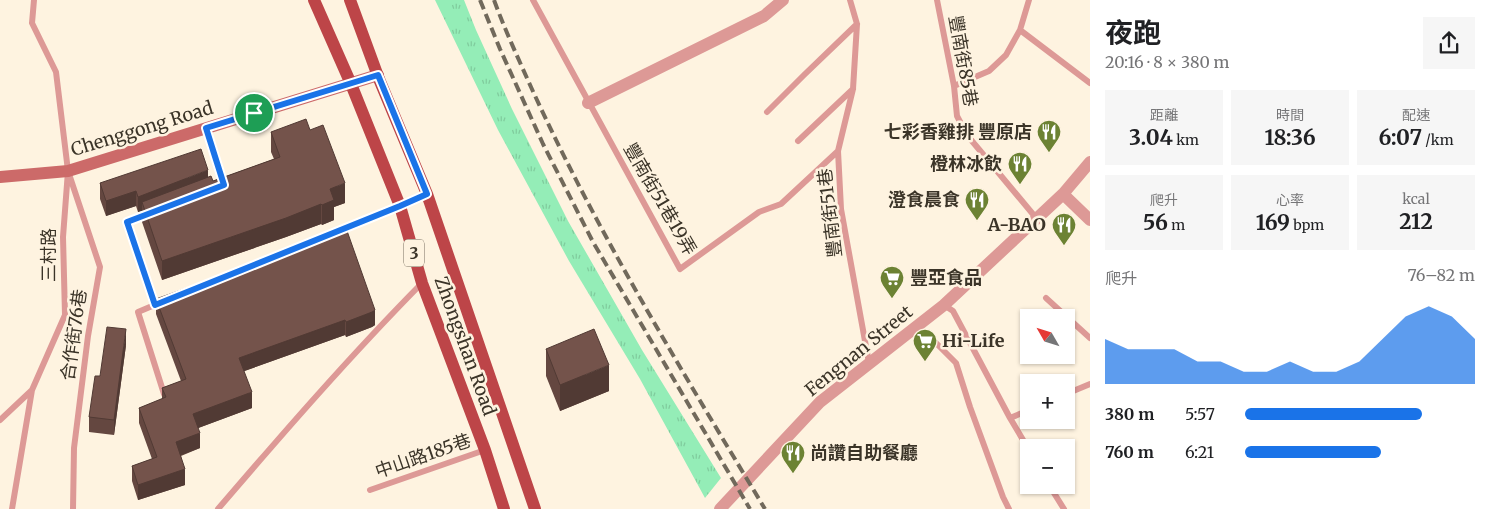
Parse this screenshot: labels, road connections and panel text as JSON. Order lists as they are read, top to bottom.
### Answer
{
  "streets": {
    "main road": ["3", "Zhongshan Road"],
    "street": ["Chenggong Road", "Fengnan Street"],
    "lane": [
      "豐南街85巷",
      "豐南街51巷19弄",
      "豐南街51巷",
      "三村路",
      "合作街76巷",
      "中山路185巷"
    ]
  },
  "crossings": [
    ["豐南街85巷", "Fengnan Street"],
    ["Chenggong Road", "三村路"],
    ["Chenggong Road", "合作街76巷"],
    ["Chenggong Road", "Zhongshan Road"],
    ["豐南街51巷19弄", "豐南街51巷"],
    ["豐南街51巷", "Fengnan Street"],
    ["三村路", "合作街76巷"],
    ["Zhongshan Road", "中山路185巷"]
  ],
  "places": {
    "restaurant": [
      "七彩香雞排 豐原店",
      "橙林冰飲",
      "澄食晨食",
      "A-BAO",
      "尚讚自助餐廳"
    ],
    "supermarket": ["豐亞食品", "Hi-Life"]
  },
  "north": "top left",
  "page": {
    "heading": ["夜跑", "20:16 · 8 × 380 m"],
    "stats": [
      ["距離", "3.04 km"],
      ["時間", "18:36"],
      ["配速", "6:07 /km"],
      ["爬升", "56 m"],
      ["心率", "169 bpm"],
      ["kcal", "212"]
    ],
    "chart": ["爬升", "76–82 m"],
    "map_buttons": ["+", "−"],
    "list": [
      {
        "name": "380 m",
        "note": "5:57"
      },
      {
        "name": "760 m",
        "note": "6:21"
      }
    ]
  }
}
